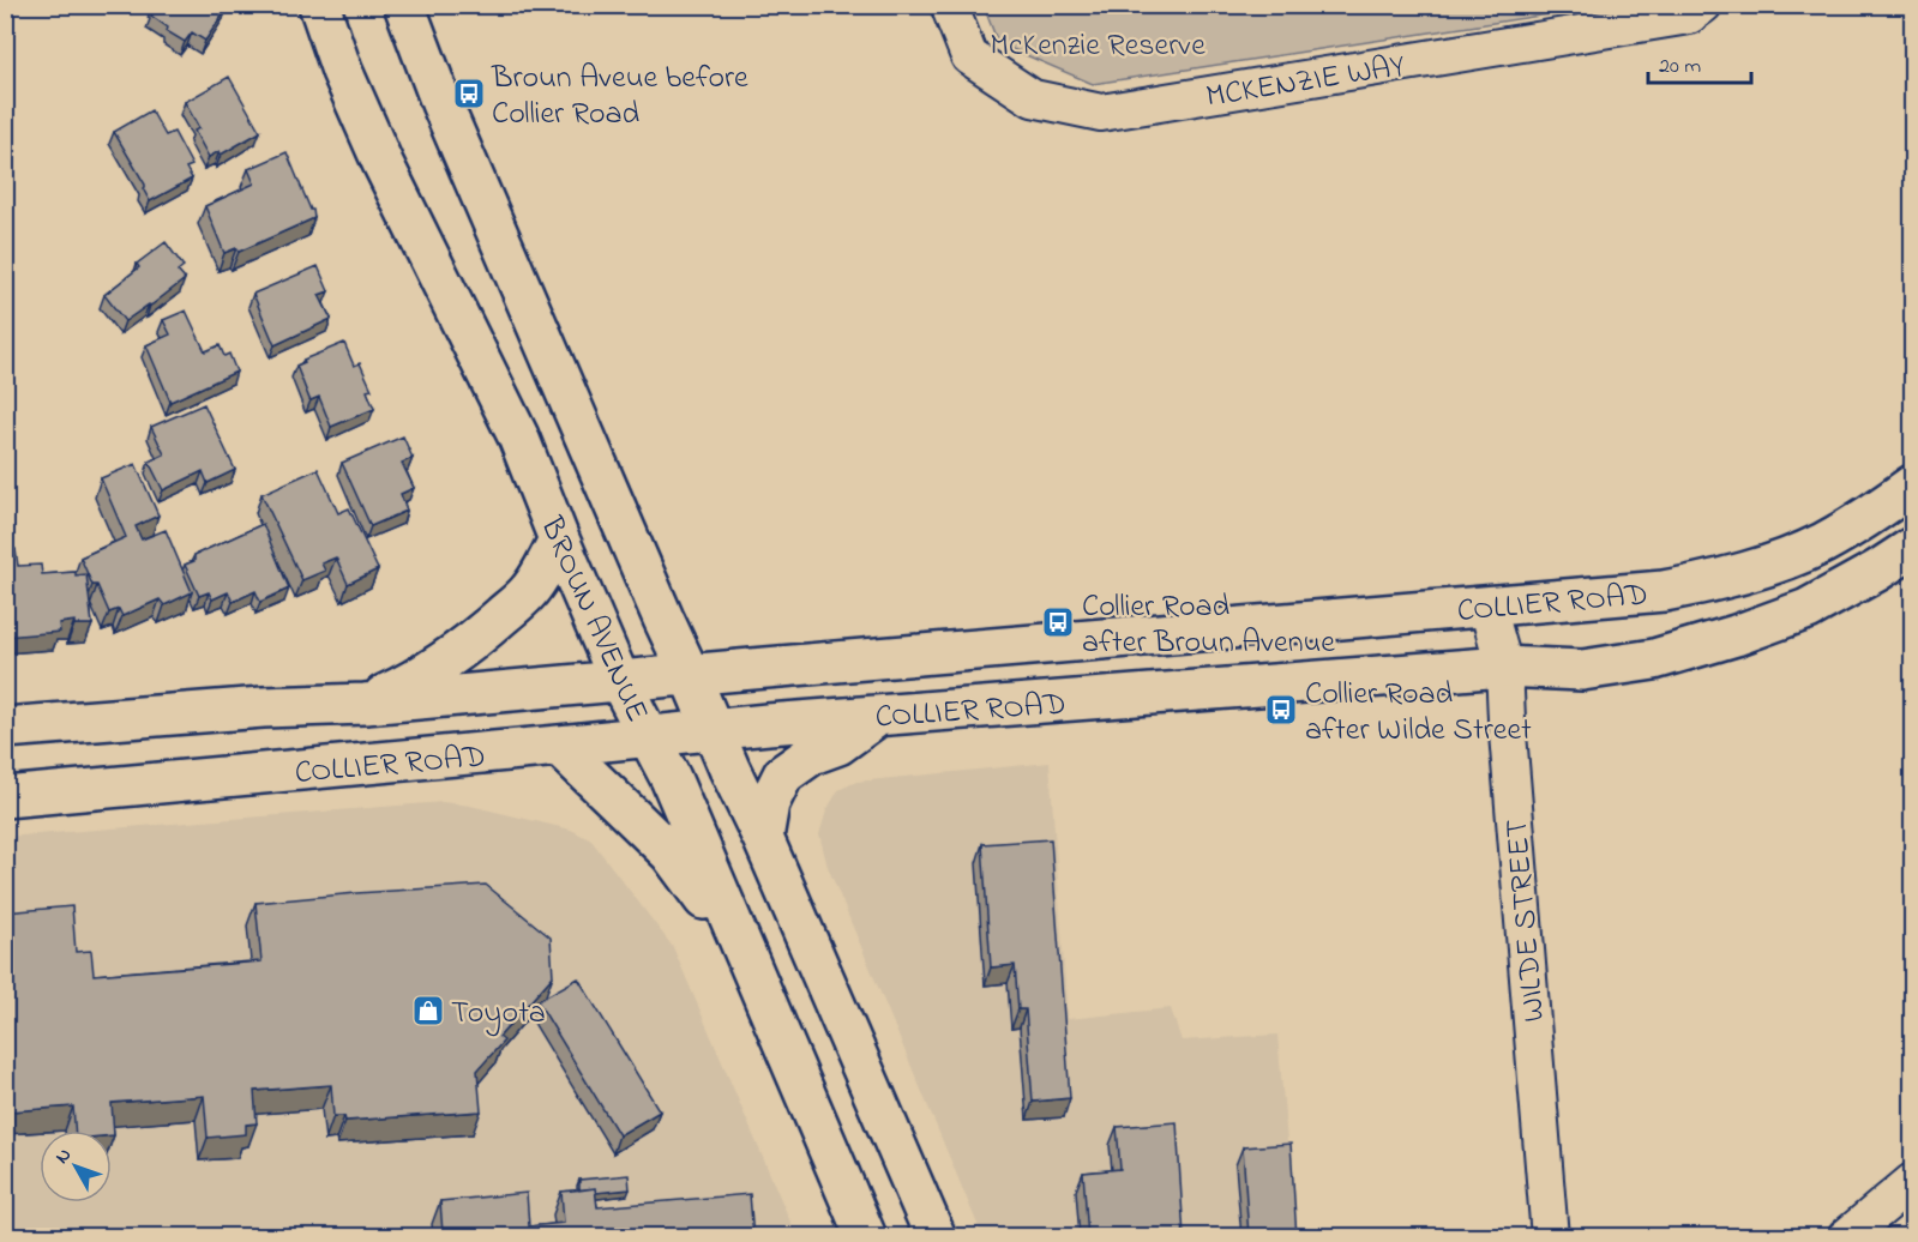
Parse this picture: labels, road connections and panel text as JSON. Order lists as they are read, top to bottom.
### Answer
{
  "streets": {
    "main road": ["COLLIER ROAD", "BROUN AVENUE"],
    "street": ["MCKENZIE WAY", "WILDE STREET"]
  },
  "crossings": [
    ["COLLIER ROAD", "BROUN AVENUE"],
    ["COLLIER ROAD", "WILDE STREET"]
  ],
  "parks": ["McKenzie Reserve"],
  "places": {
    "bus stop": ["Broun Aveue before Collier Road", "Collier Road after Broun Avenue", "Collier Road after Wilde Street"],
    "shop": ["Toyota"]
  },
  "scale_bar": "20 m",
  "north": "top left"
}
